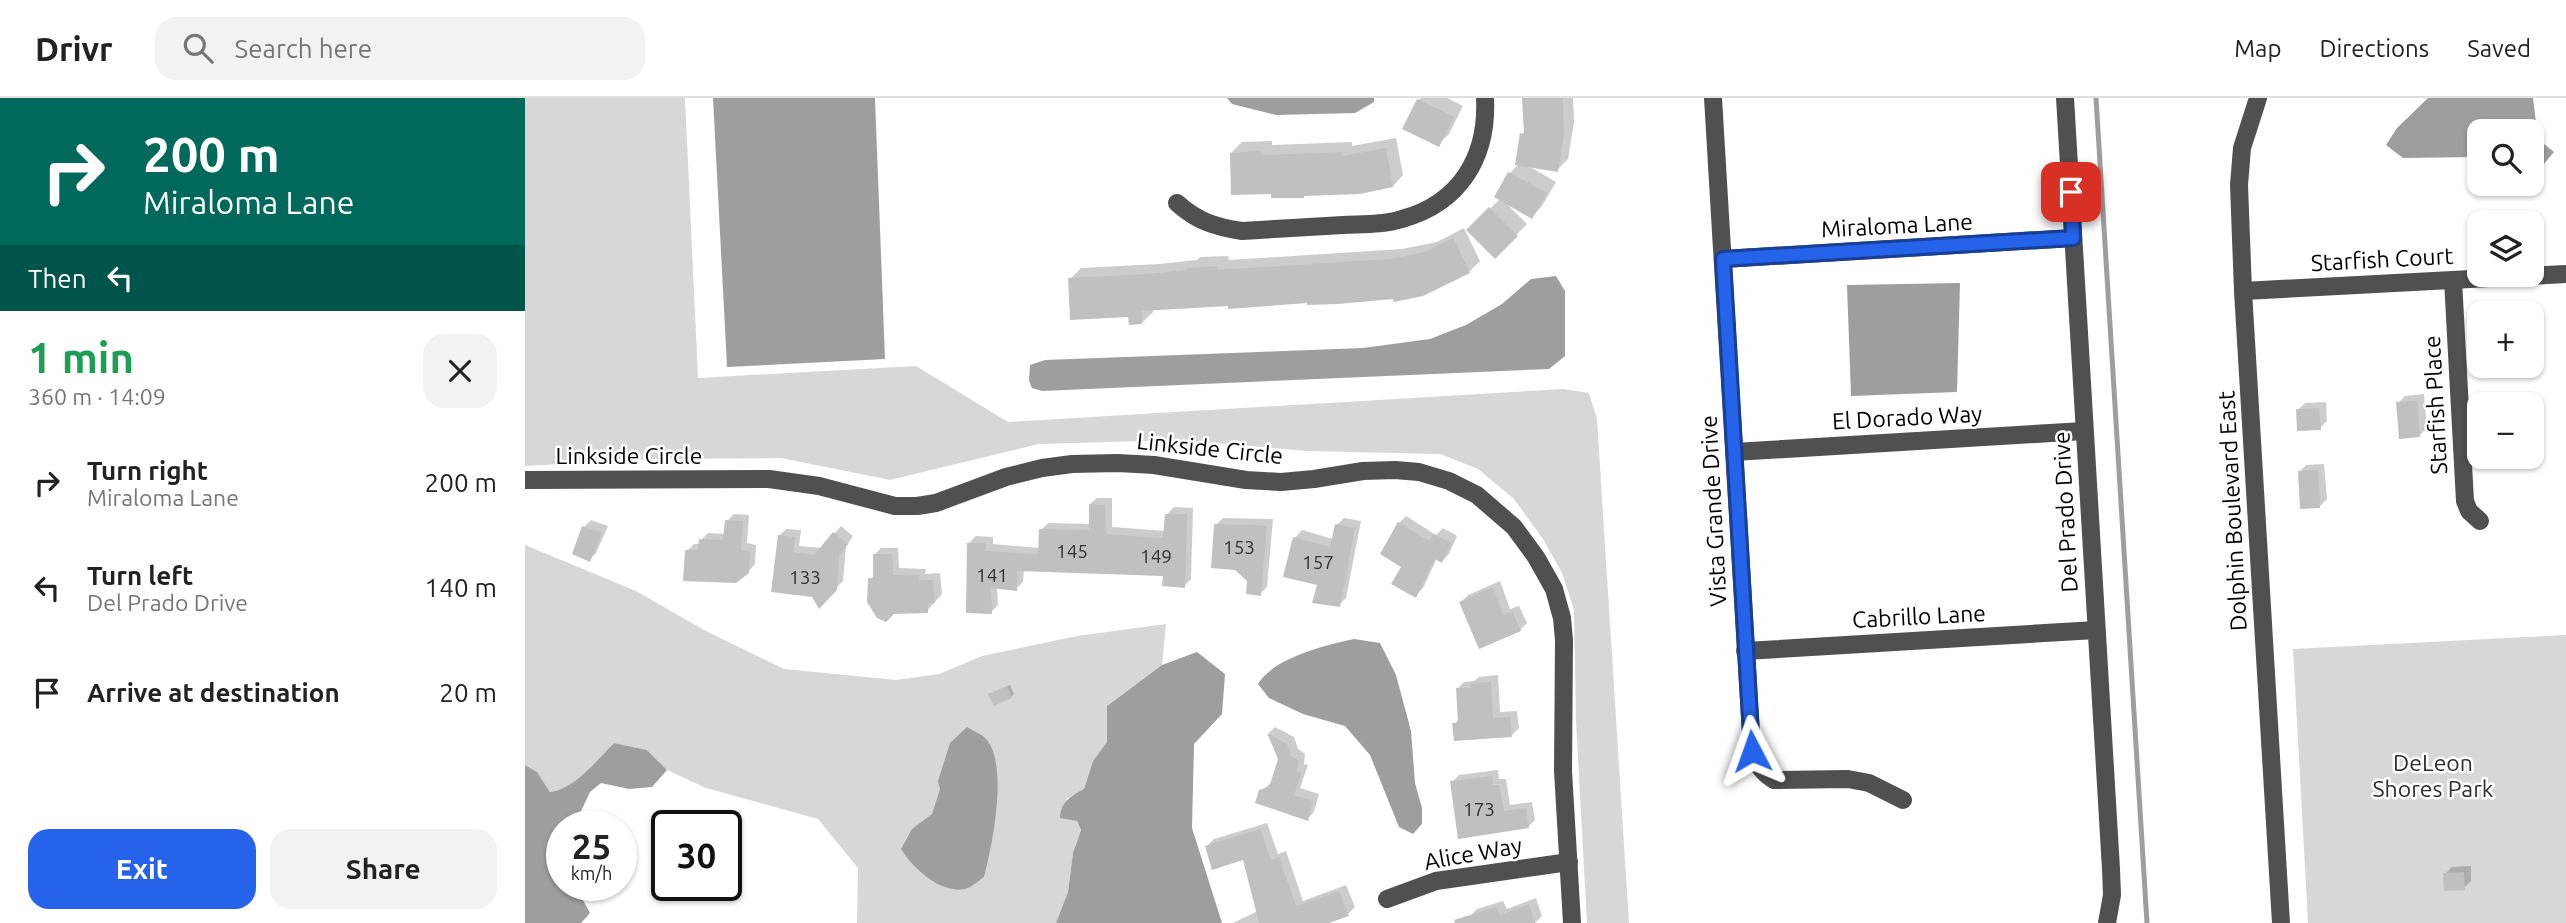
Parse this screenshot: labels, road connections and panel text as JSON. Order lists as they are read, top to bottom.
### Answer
{
  "streets": {
    "street": [
      "Miraloma Lane",
      "Starfish Court",
      "Starfish Place",
      "El Dorado Way",
      "Linkside Circle",
      "Vista Grande Drive",
      "Dolphin Boulevard East",
      "Del Prado Drive",
      "Cabrillo Lane",
      "Alice Way"
    ]
  },
  "crossings": [
    ["Miraloma Lane", "Vista Grande Drive"],
    ["Miraloma Lane", "Del Prado Drive"],
    ["Starfish Court", "Starfish Place"],
    ["Starfish Court", "Dolphin Boulevard East"],
    ["El Dorado Way", "Vista Grande Drive"],
    ["El Dorado Way", "Del Prado Drive"],
    ["Linkside Circle", "Alice Way"],
    ["Vista Grande Drive", "Cabrillo Lane"],
    ["Del Prado Drive", "Cabrillo Lane"]
  ],
  "parks": ["DeLeon Shores Park"],
  "house_numbers": [
    "153",
    "145",
    "149",
    "157",
    "141",
    "133",
    "173"
  ],
  "page": {
    "header": "Drivr",
    "search": "Search here",
    "nav": ["Map", "Directions", "Saved"],
    "turn": ["200 m", "Miraloma Lane"],
    "map_buttons": ["+", "−"],
    "then": "Then",
    "heading": ["1 min", "360 m · 14:09"],
    "list": [
      {
        "name": "Turn right",
        "note": "Miraloma Lane",
        "value": "200 m"
      },
      {
        "name": "Turn left",
        "note": "Del Prado Drive",
        "value": "140 m"
      },
      {
        "name": "Arrive at destination",
        "value": "20 m"
      }
    ],
    "speed": "25 km/h",
    "limit": "30",
    "buttons": ["Exit", "Share"]
  }
}
